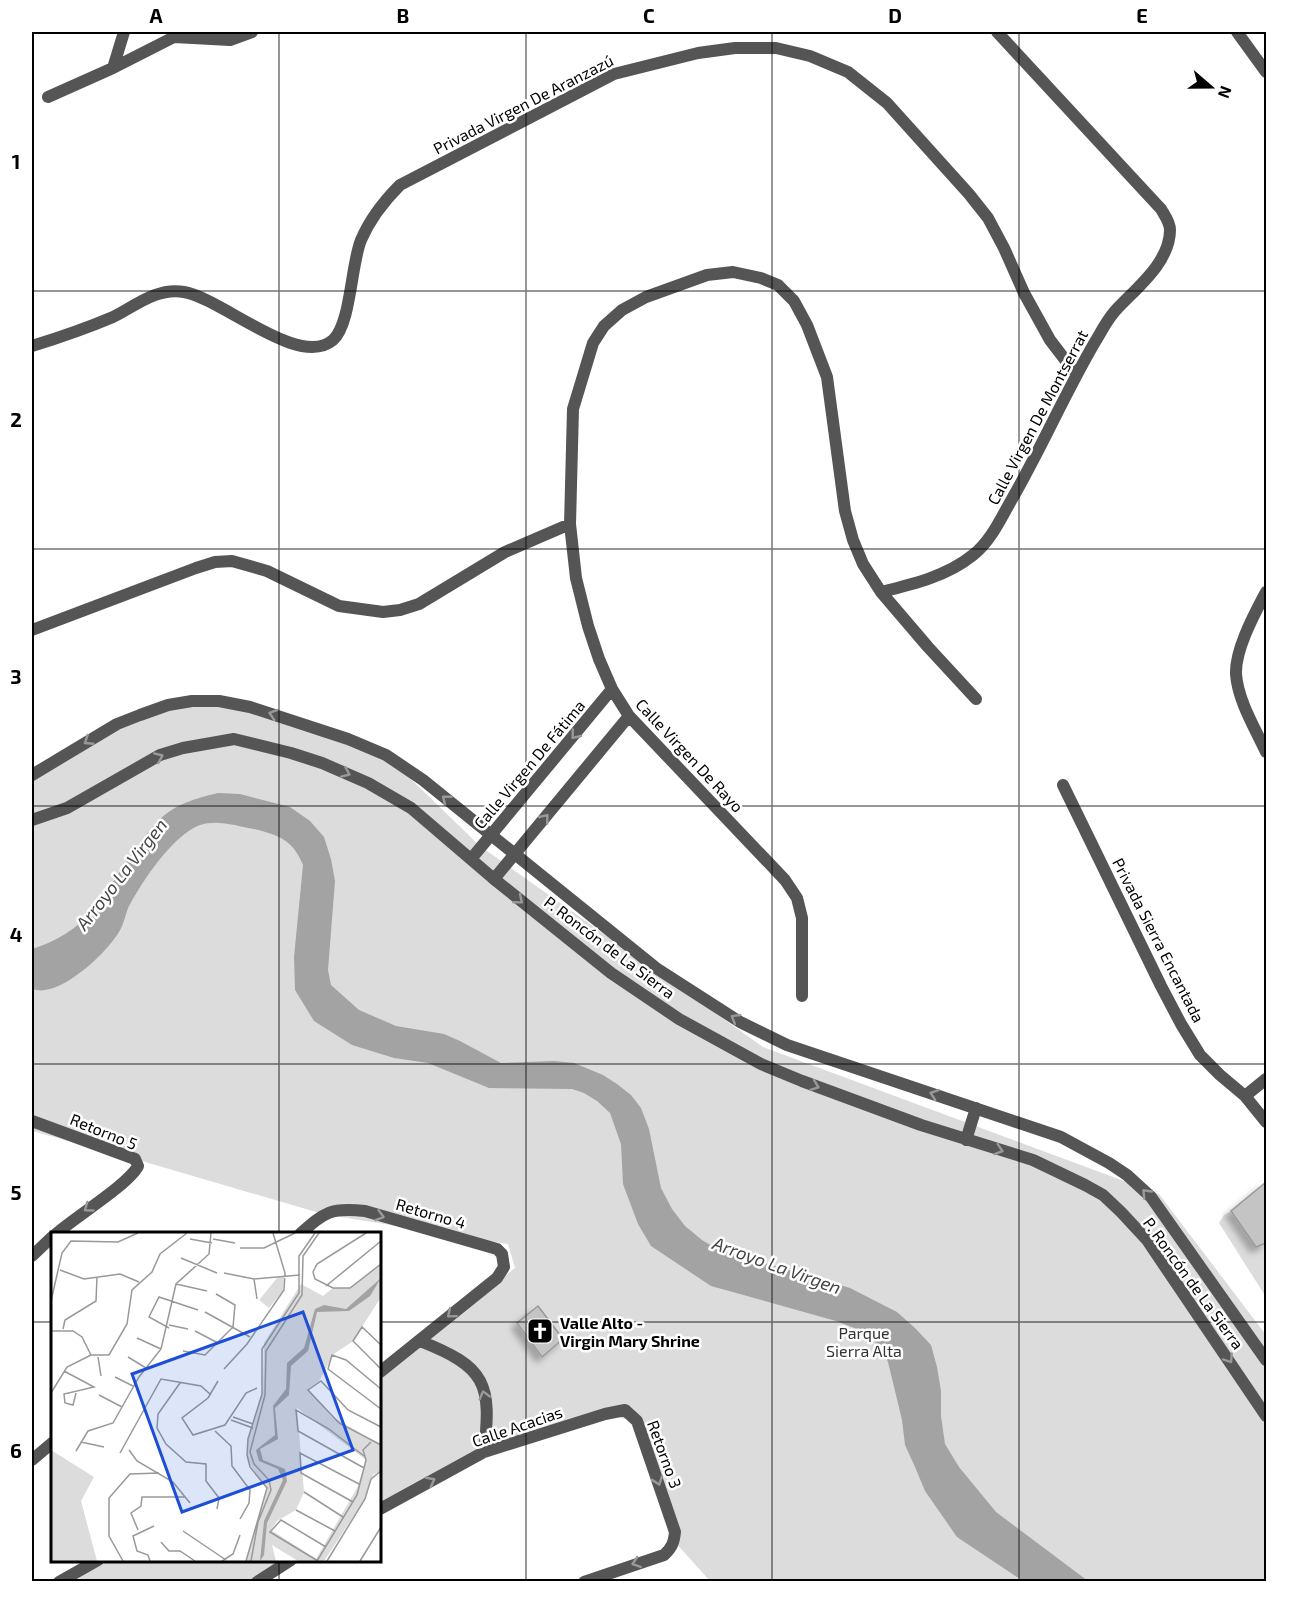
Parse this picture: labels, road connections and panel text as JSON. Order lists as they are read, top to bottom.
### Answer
{
  "streets": {
    "street": [
      "Privada Virgen De Aranzazú",
      "Calle Virgen De Montserrat",
      "Calle Virgen De Rayo",
      "Calle Virgen De Fátima",
      "Privada Sierra Encantada",
      "P. Roncón de La Sierra",
      "Retorno 5",
      "Retorno 4",
      "Calle Acacias",
      "Retorno 3"
    ]
  },
  "crossings": [
    ["Privada Virgen De Aranzazú", "Calle Virgen De Montserrat"],
    ["Calle Virgen De Montserrat", "Calle Virgen De Rayo"],
    ["Calle Virgen De Rayo", "Calle Virgen De Fátima"],
    ["Calle Virgen De Fátima", "P. Roncón de La Sierra"],
    ["Calle Acacias", "Retorno 3"]
  ],
  "one_way": ["Calle Acacias"],
  "water": ["Arroyo La Virgen"],
  "parks": ["Parque Sierra Alta"],
  "places": {
    "church": ["Valle Alto - Virgin Mary Shrine"]
  },
  "north": "right",
  "grid": {
    "columns": [
      "A",
      "B",
      "C",
      "D",
      "E"
    ],
    "rows": [
      "1",
      "2",
      "3",
      "4",
      "5",
      "6"
    ]
  }
}
